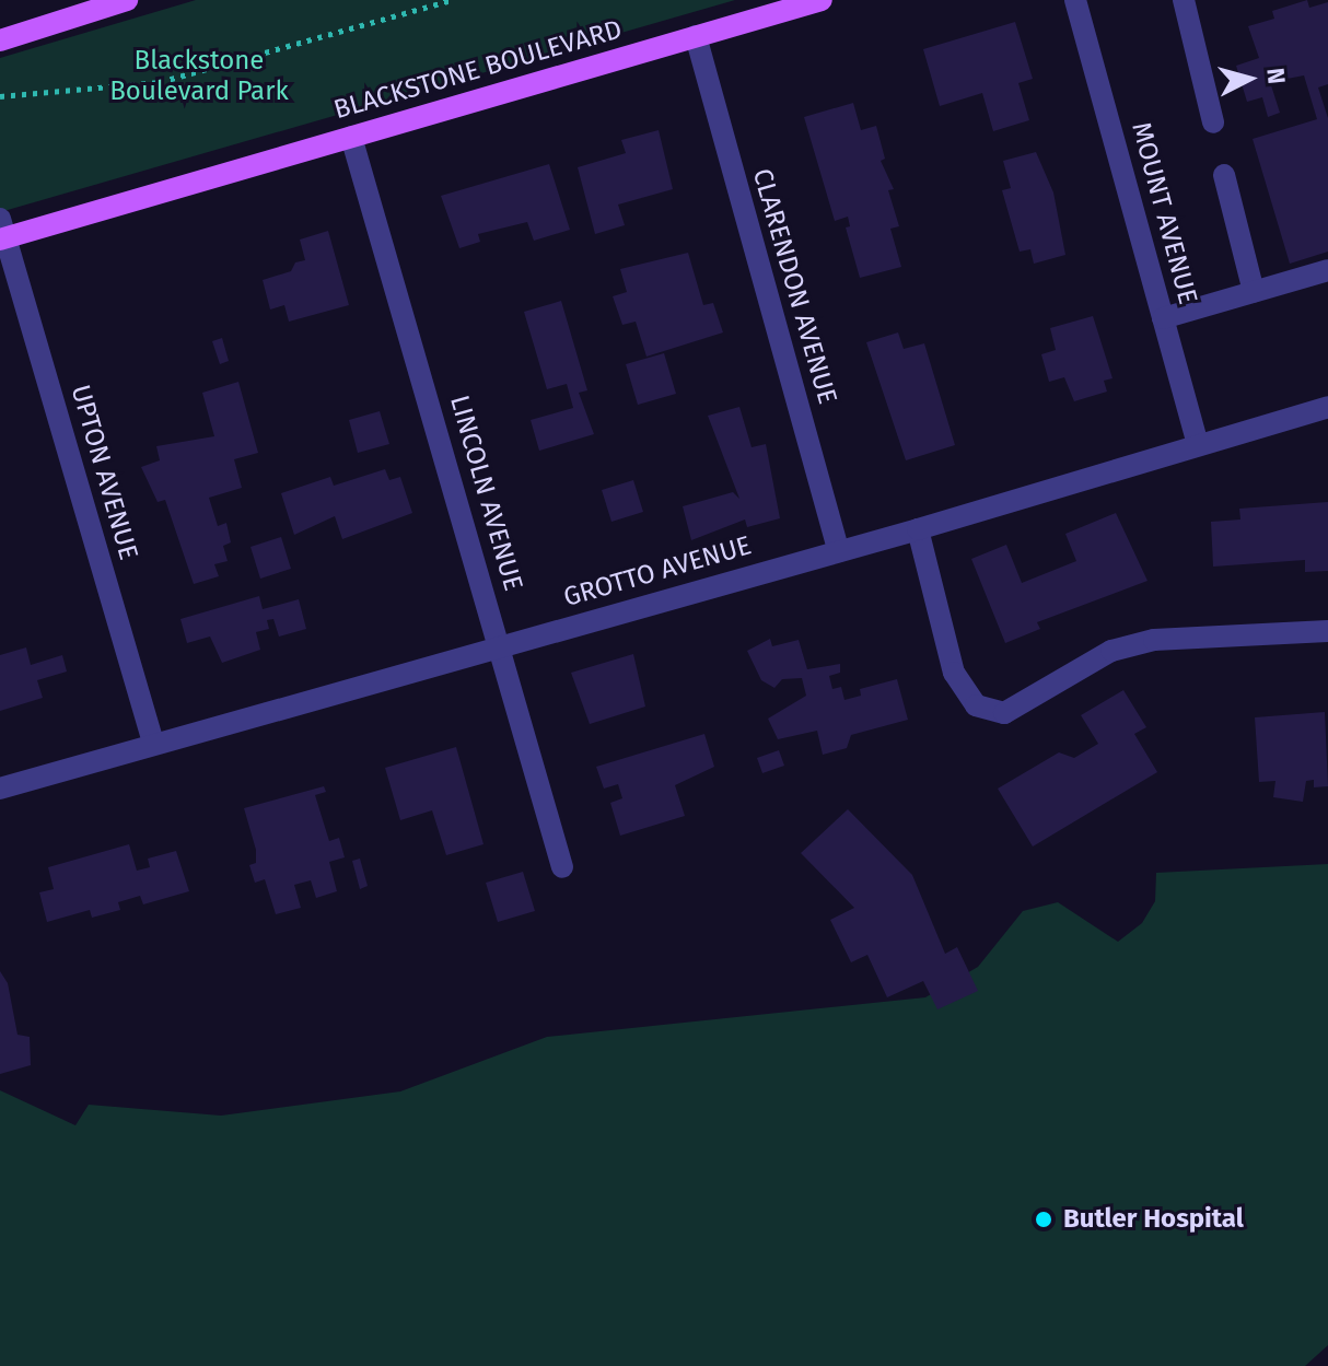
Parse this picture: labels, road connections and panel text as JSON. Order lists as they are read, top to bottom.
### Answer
{
  "streets": {
    "main road": ["BLACKSTONE BOULEVARD"],
    "street": [
      "MOUNT AVENUE",
      "CLARENDON AVENUE",
      "UPTON AVENUE",
      "LINCOLN AVENUE",
      "GROTTO AVENUE"
    ]
  },
  "crossings": [
    ["BLACKSTONE BOULEVARD", "CLARENDON AVENUE"],
    ["BLACKSTONE BOULEVARD", "UPTON AVENUE"],
    ["BLACKSTONE BOULEVARD", "LINCOLN AVENUE"],
    ["MOUNT AVENUE", "GROTTO AVENUE"],
    ["CLARENDON AVENUE", "GROTTO AVENUE"],
    ["UPTON AVENUE", "GROTTO AVENUE"],
    ["LINCOLN AVENUE", "GROTTO AVENUE"]
  ],
  "parks": ["Blackstone Boulevard Park"],
  "places": ["Butler Hospital"],
  "north": "right"
}
